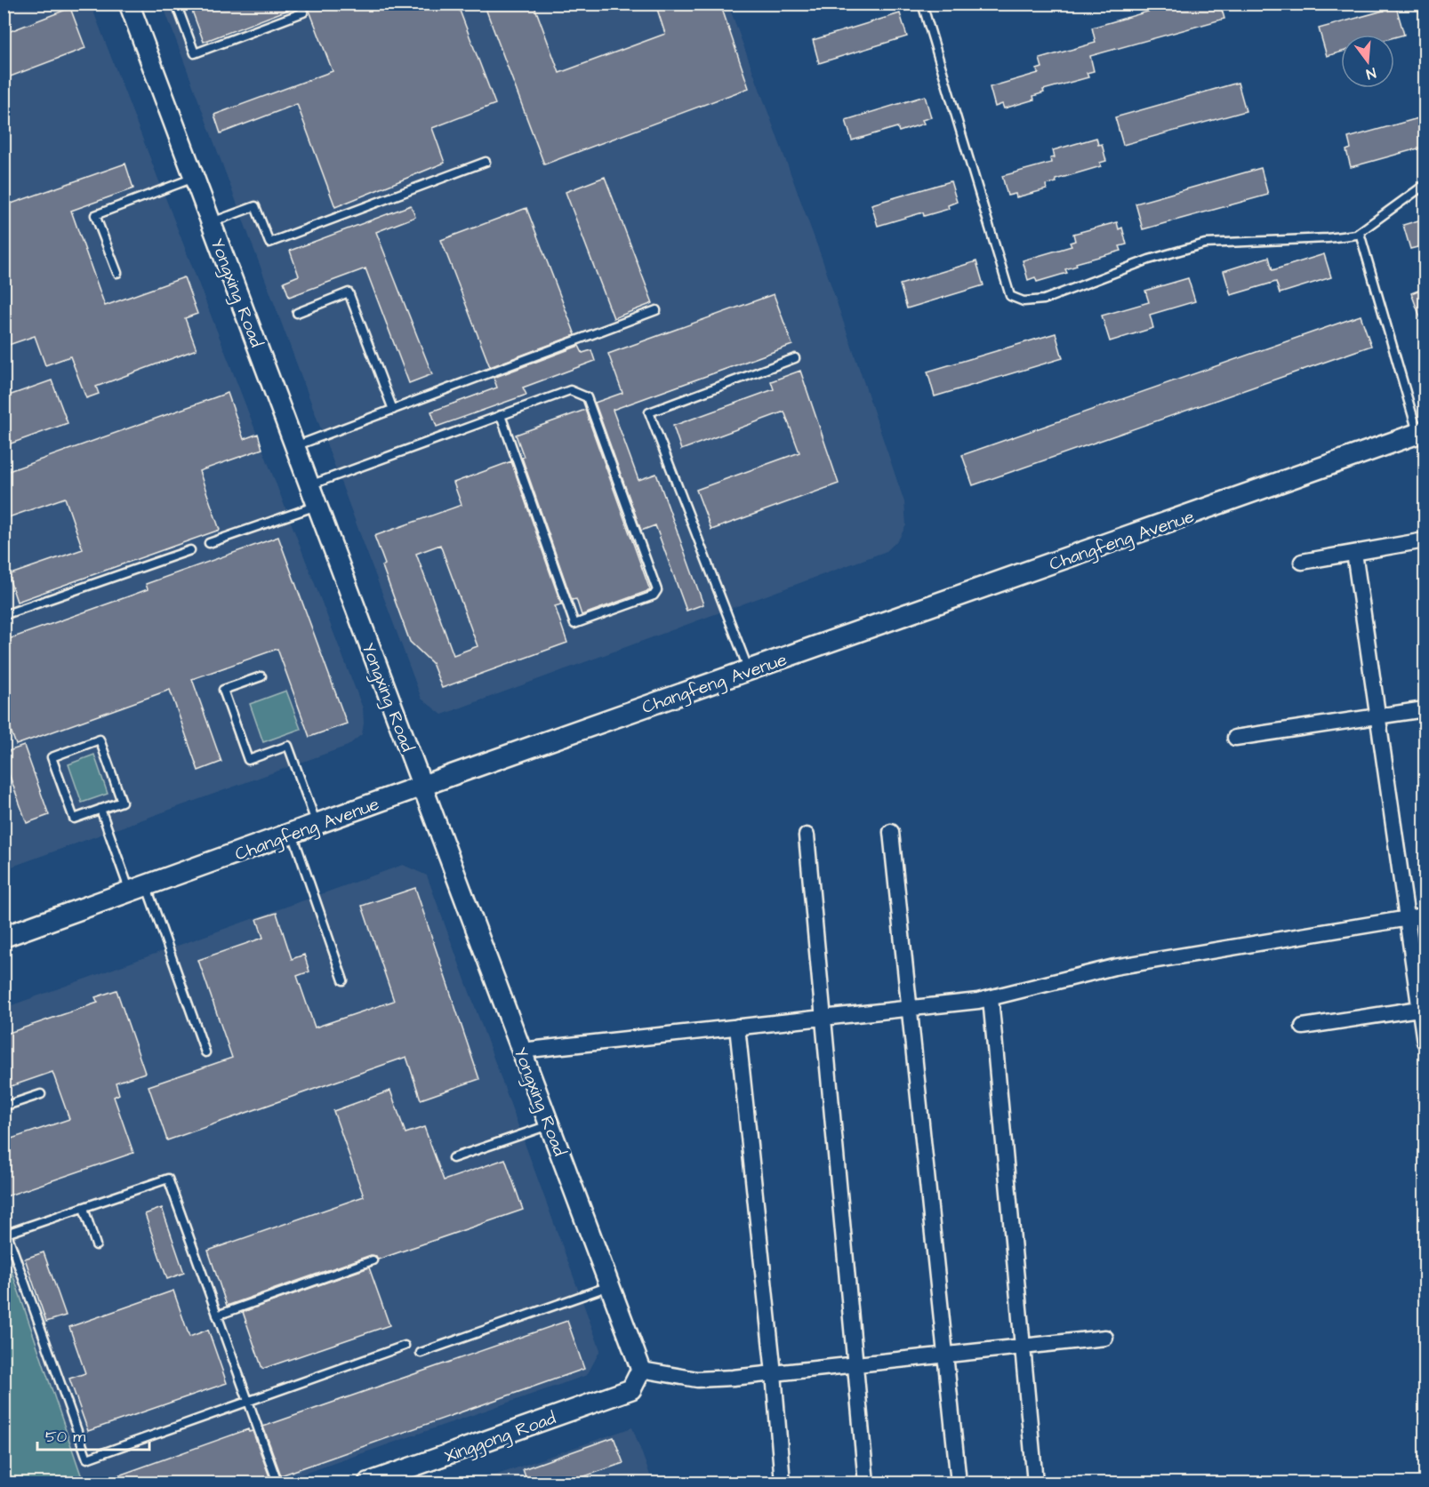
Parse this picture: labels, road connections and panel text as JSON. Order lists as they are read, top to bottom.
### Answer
{
  "streets": {
    "main road": ["Changfeng Avenue"],
    "street": ["Yongxing Road", "Xinggong Road"]
  },
  "crossings": [
    ["Yongxing Road", "Changfeng Avenue"],
    ["Yongxing Road", "Xinggong Road"]
  ],
  "scale_bar": "50 m",
  "north": "bottom"
}
